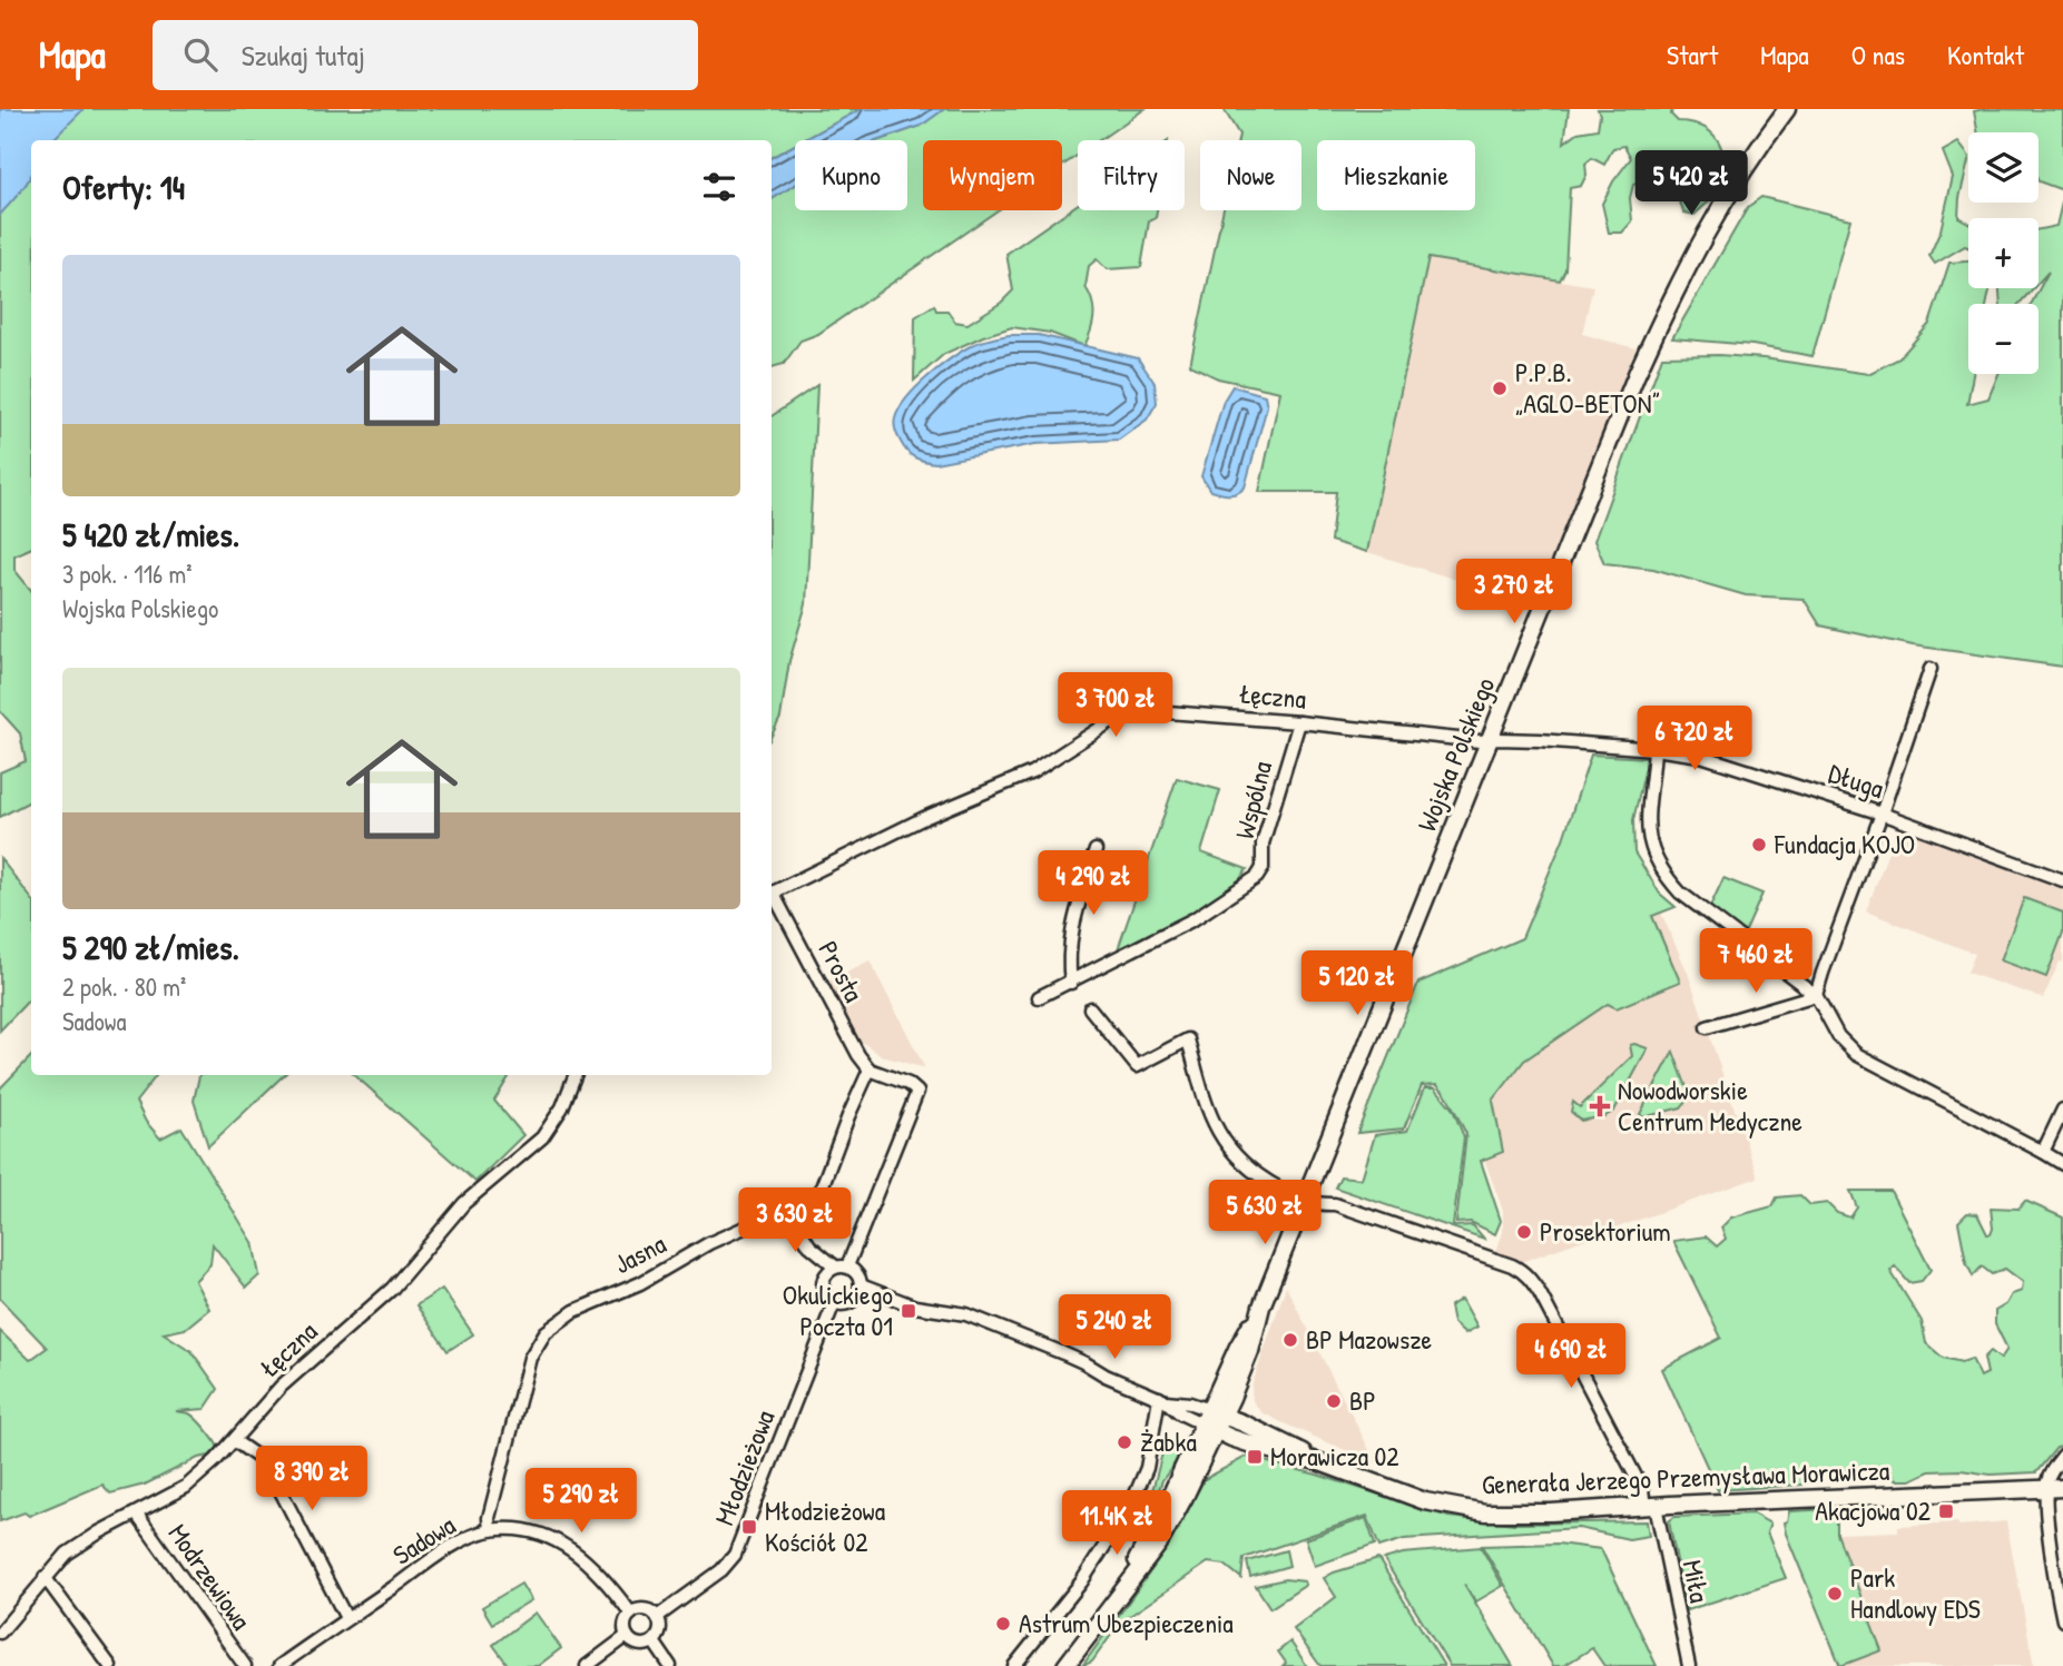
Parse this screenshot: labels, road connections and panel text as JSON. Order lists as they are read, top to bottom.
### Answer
{
  "streets": {
    "main road": ["Wojska Polskiego", "Generała Jerzego Przemysława Morawicza"],
    "street": [
      "Łęczna",
      "Długa",
      "Wspólna",
      "Prosta",
      "Jasna",
      "Młodzieżowa",
      "Sadowa",
      "Modrzewiowa",
      "Miła"
    ]
  },
  "crossings": [
    ["Łęczna", "Wojska Polskiego"],
    ["Łęczna", "Długa"],
    ["Łęczna", "Wspólna"],
    ["Łęczna", "Modrzewiowa"],
    ["Wojska Polskiego", "Długa"],
    ["Wojska Polskiego", "Generała Jerzego Przemysława Morawicza"],
    ["Wojska Polskiego", "Miła"],
    ["Prosta", "Jasna"],
    ["Jasna", "Sadowa"],
    ["Młodzieżowa", "Sadowa"],
    ["Generała Jerzego Przemysława Morawicza", "Miła"]
  ],
  "places": {
    "other": [
      "P.P.B. „AGLO-BETON”",
      "Fundacja KOJO",
      "Prosektorium",
      "BP Mazowsze",
      "BP",
      "Żabka",
      "Park Handlowy EDS",
      "Astrum Ubezpieczenia"
    ],
    "health": ["Nowodworskie Centrum Medyczne"],
    "transit": [
      "Okulickiego Poczta 01",
      "Morawicza 02",
      "Akacjowa 02",
      "Młodzieżowa Kościół 02"
    ]
  },
  "page": {
    "header": "Mapa",
    "search": "Szukaj tutaj",
    "nav": [
      "Start",
      "Mapa",
      "O nas",
      "Kontakt"
    ],
    "map_buttons": ["+", "−"],
    "chip": [
      "Kupno",
      "Wynajem",
      "Filtry",
      "Nowe",
      "Mieszkanie"
    ],
    "heading": "Oferty: 14",
    "price": [
      "5 420 zł",
      "3 270 zł",
      "3 700 zł",
      "6 720 zł",
      "4 290 zł",
      "7 460 zł",
      "5 120 zł",
      "5 630 zł",
      "3 630 zł",
      "5 240 zł",
      "4 690 zł",
      "8 390 zł",
      "5 290 zł",
      "11.4K zł"
    ],
    "list": [
      {
        "name": "5 420 zł/mies.",
        "note": "3 pok. · 116 m² · Wojska Polskiego"
      },
      {
        "name": "5 290 zł/mies.",
        "note": "2 pok. · 80 m² · Sadowa"
      }
    ]
  }
}
